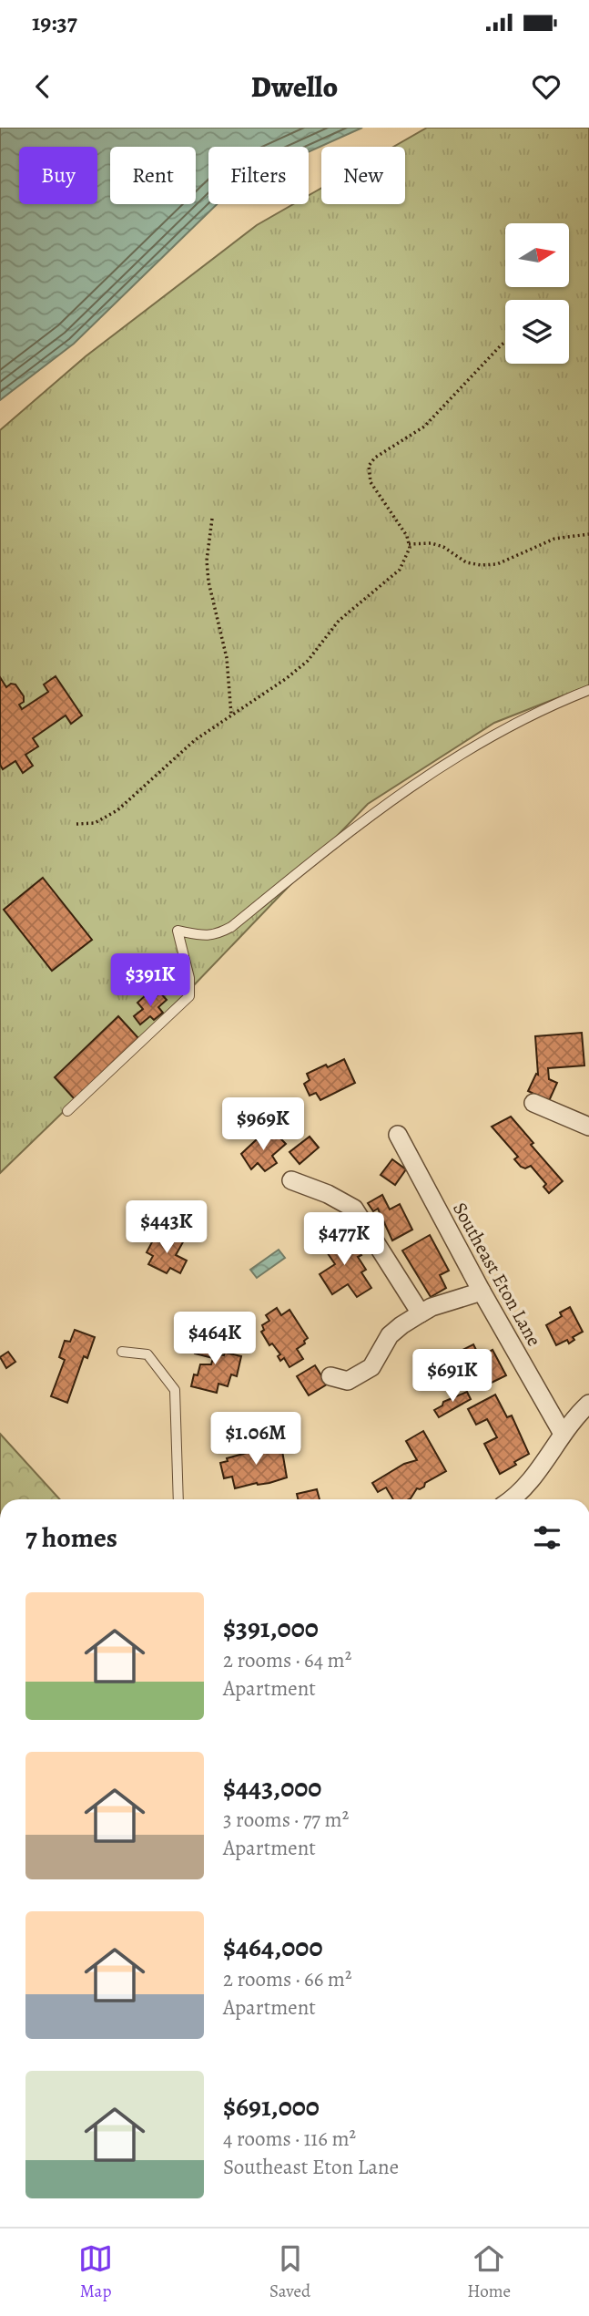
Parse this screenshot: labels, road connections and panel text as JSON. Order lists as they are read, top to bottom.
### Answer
{
  "streets": {
    "street": ["Southeast Eton Lane"]
  },
  "north": "right",
  "page": {
    "status": "19:37",
    "header": "Dwello",
    "chip": [
      "Buy",
      "Rent",
      "Filters",
      "New"
    ],
    "price": [
      "$391K",
      "$969K",
      "$443K",
      "$477K",
      "$464K",
      "$691K",
      "$1.06M"
    ],
    "heading": "7 homes",
    "list": [
      {
        "name": "$391,000",
        "note": "2 rooms · 64 m² · Apartment"
      },
      {
        "name": "$443,000",
        "note": "3 rooms · 77 m² · Apartment"
      },
      {
        "name": "$464,000",
        "note": "2 rooms · 66 m² · Apartment"
      },
      {
        "name": "$691,000",
        "note": "4 rooms · 116 m² · Southeast Eton Lane"
      }
    ],
    "tabs": ["Map", "Saved", "Home"]
  }
}
